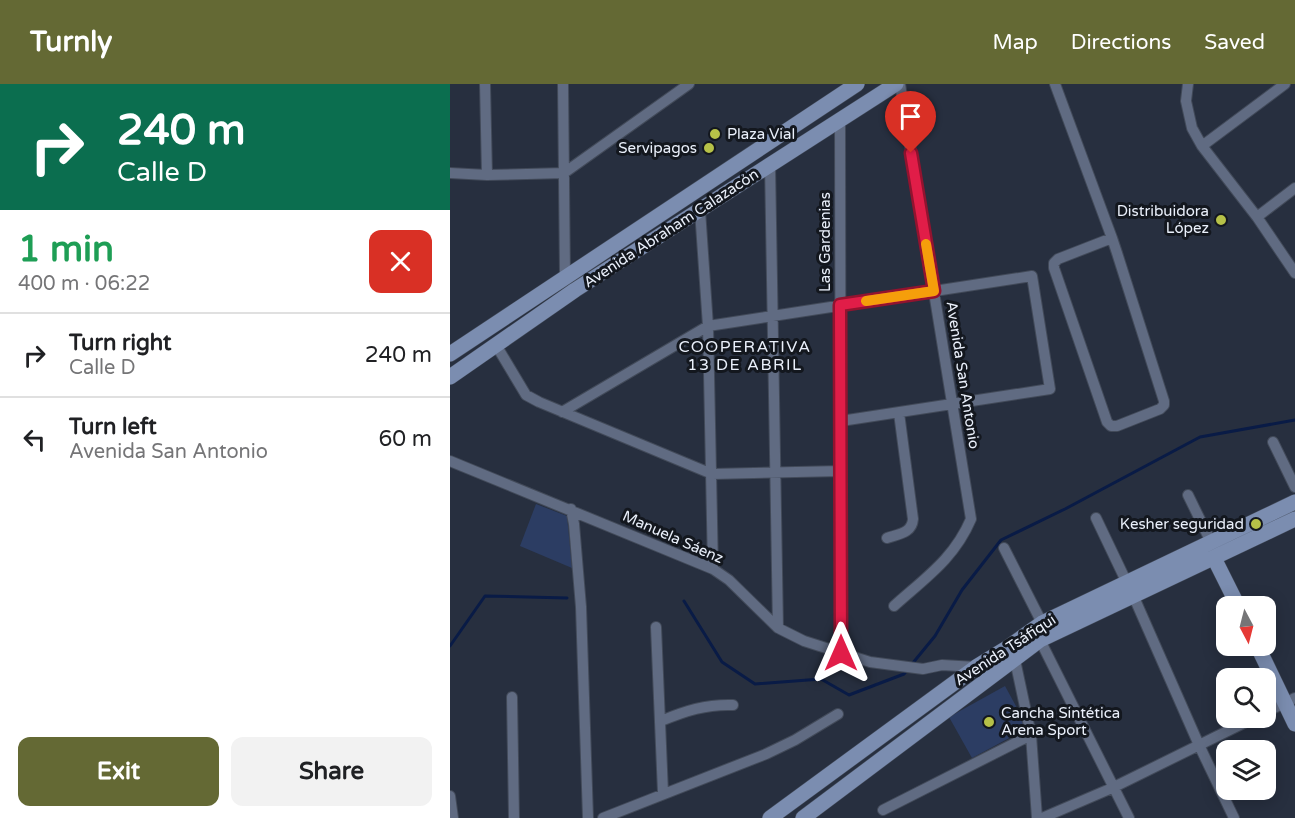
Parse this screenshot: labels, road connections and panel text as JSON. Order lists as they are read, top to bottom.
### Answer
{
  "streets": {
    "main road": ["Avenida Abraham Calazacón", "Avenida Tsáfiqui"],
    "street": ["Las Gardenias", "Avenida San Antonio", "Manuela Sáenz"]
  },
  "crossings": [
    ["Avenida Abraham Calazacón", "Las Gardenias"],
    ["Avenida Abraham Calazacón", "Avenida San Antonio"],
    ["Las Gardenias", "Manuela Sáenz"],
    ["Manuela Sáenz", "Avenida Tsáfiqui"]
  ],
  "districts": ["COOPERATIVA 13 DE ABRIL"],
  "places": [
    "Plaza Vial",
    "Servipagos",
    "Distribuidora López",
    "Kesher seguridad",
    "Cancha Sintética Arena Sport"
  ],
  "north": "bottom",
  "page": {
    "header": "Turnly",
    "nav": ["Map", "Directions", "Saved"],
    "turn": ["240 m", "Calle D"],
    "heading": ["1 min", "400 m · 06:22"],
    "list": [
      {
        "name": "Turn right",
        "note": "Calle D",
        "value": "240 m"
      },
      {
        "name": "Turn left",
        "note": "Avenida San Antonio",
        "value": "60 m"
      }
    ],
    "buttons": ["Exit", "Share"]
  }
}
